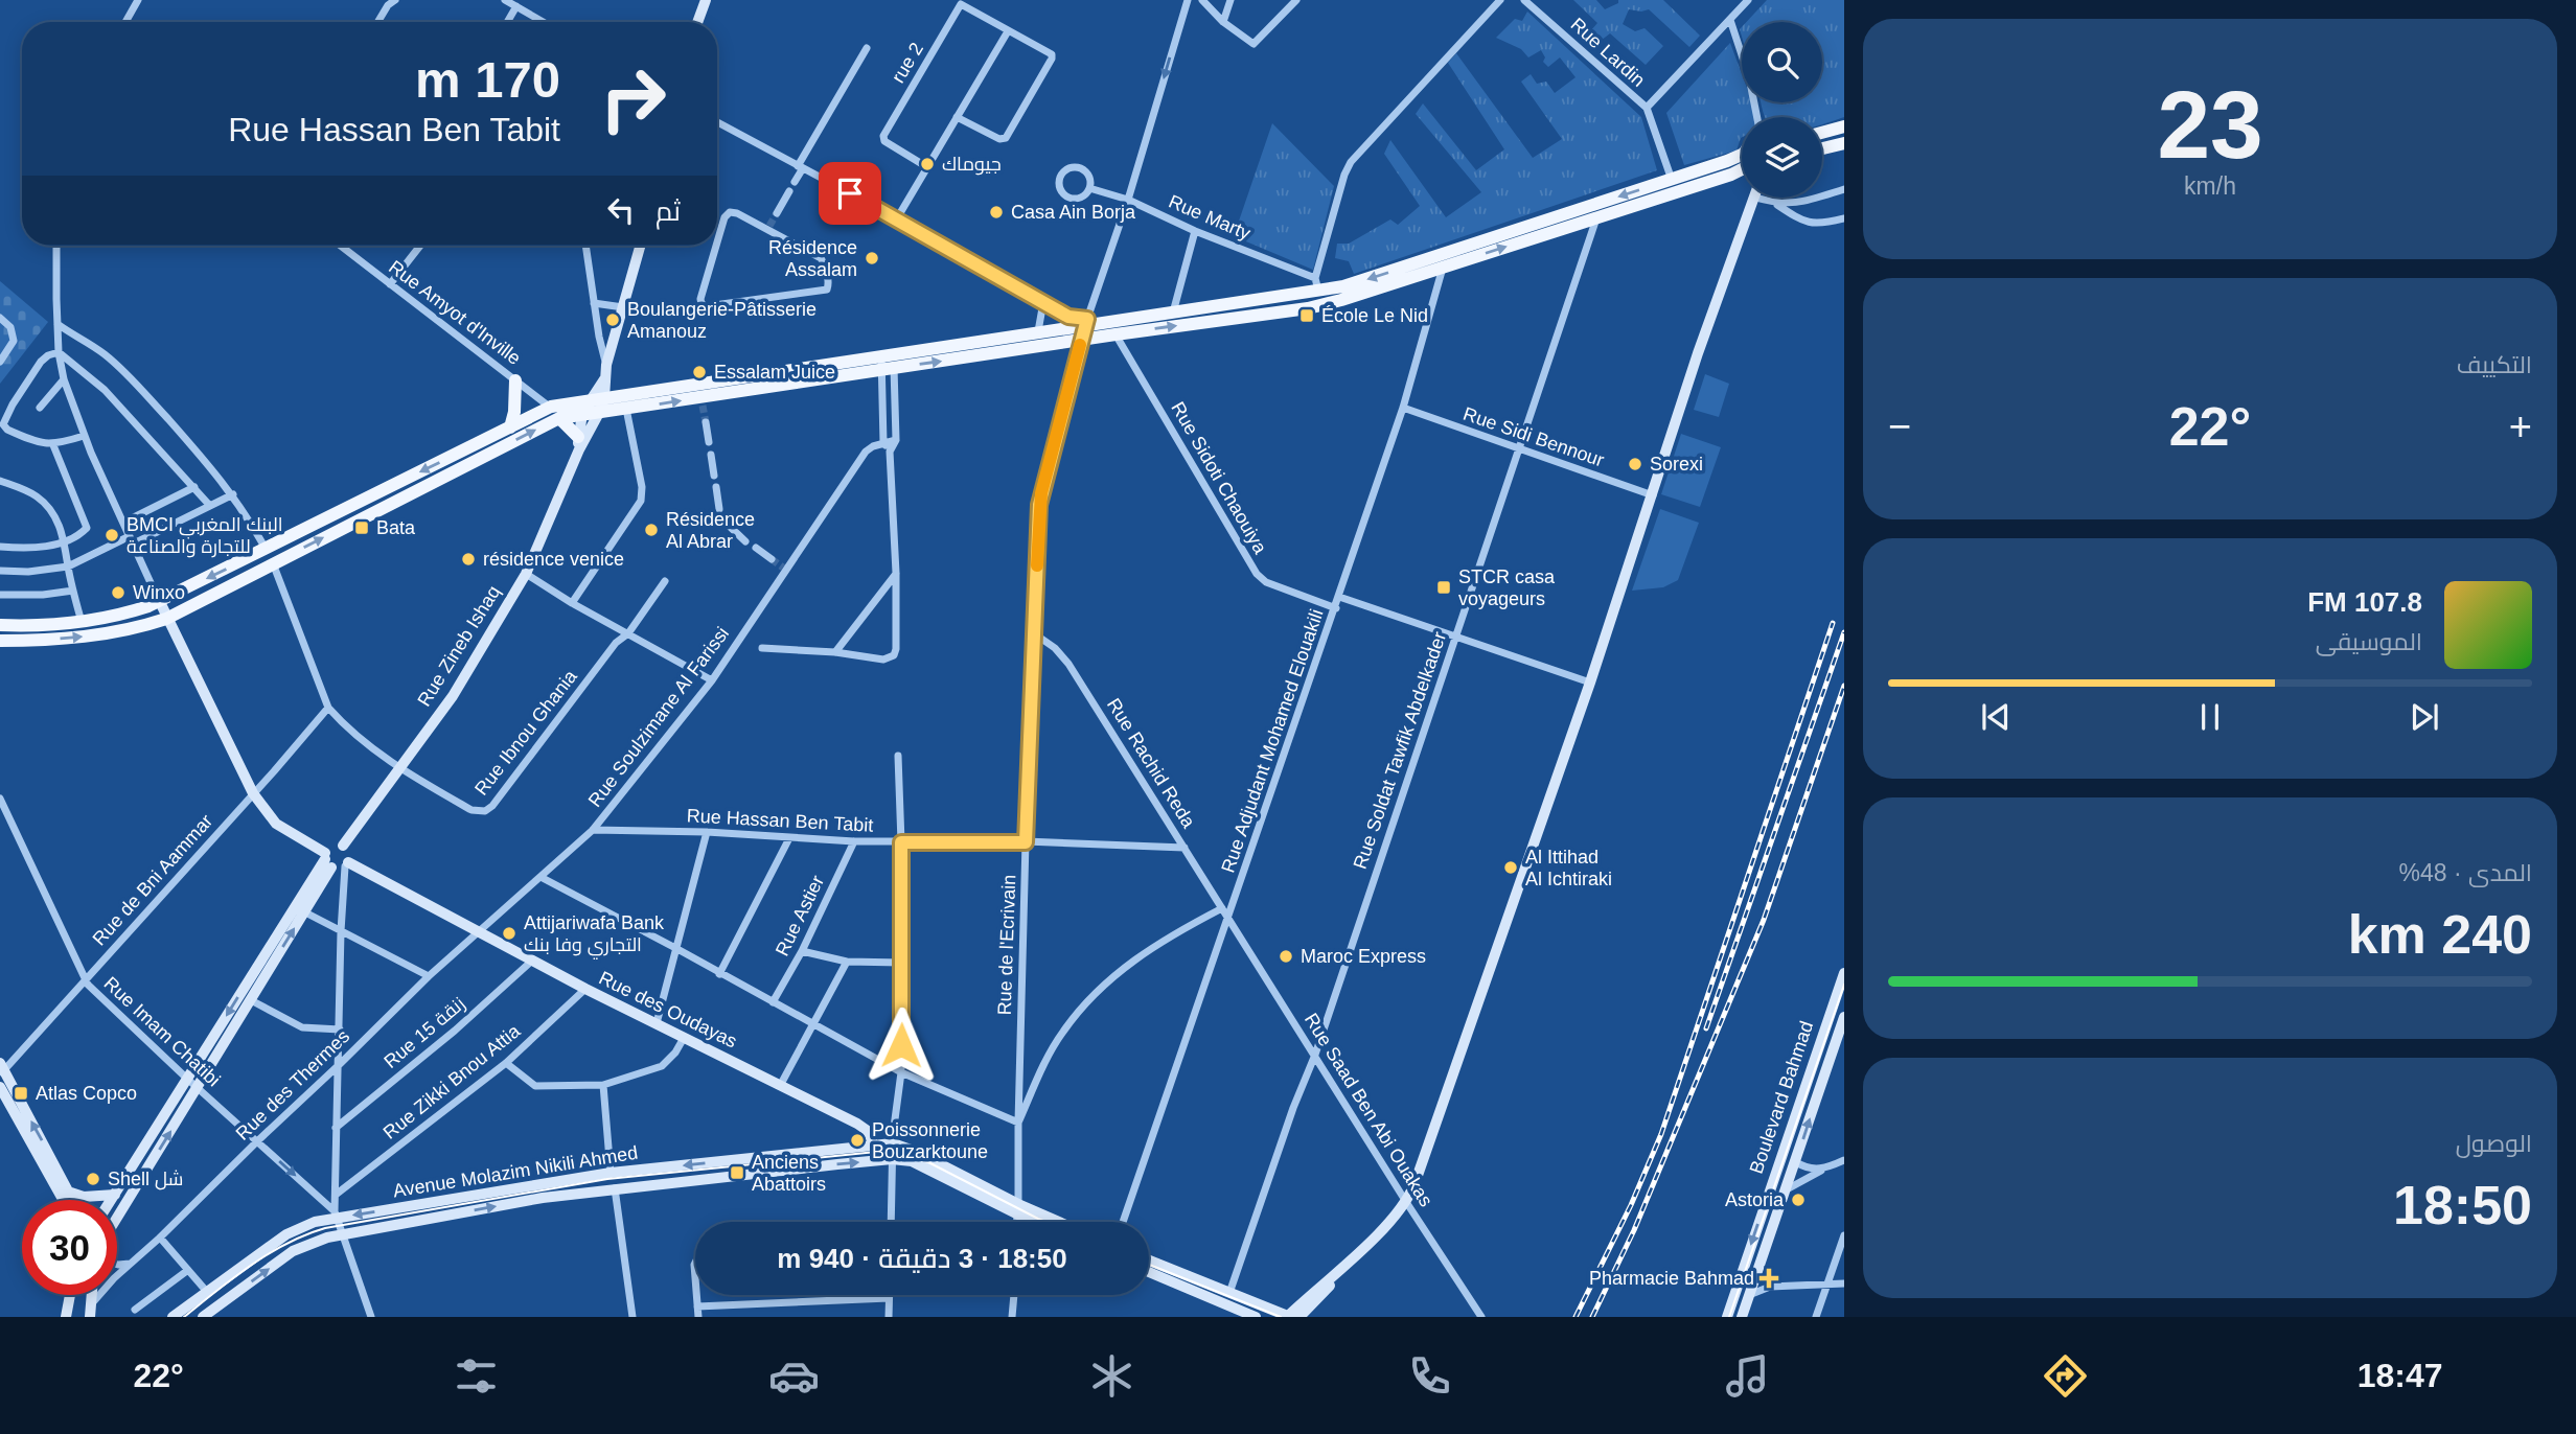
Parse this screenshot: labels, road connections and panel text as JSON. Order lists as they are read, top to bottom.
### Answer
{
  "streets": {
    "street": [
      "Rue Lardin",
      "rue 2",
      "Rue Marty",
      "Rue Amyot d'Inville",
      "Rue Sidi Bennour",
      "Rue Sidoti Chaouiya",
      "Rue Zineb Ishaq",
      "Rue Soulzimane Al Farissi",
      "Rue Ibnou Ghania",
      "Rue Adjudant Mohamed Elouakili",
      "Rue Soldat Tawfik Abdelkader",
      "Rue Rachid Reda",
      "Rue Hassan Ben Tabit",
      "Rue de Bni Aammar",
      "Rue Astier",
      "Rue de l'Ecrivain",
      "Rue des Oudayas",
      "Rue Imam Chatibi",
      "Rue 15 زنقة",
      "Rue Zikki Bnou Attia",
      "Rue des Thermes",
      "Boulevard Bahmad",
      "Rue Saad Ben Abi Ouakas",
      "Avenue Molazim Nikili Ahmed"
    ]
  },
  "crossings": [
    ["Rue Marty", "Rue de l'Ecrivain"],
    ["Rue Sidi Bennour", "Rue Adjudant Mohamed Elouakili"],
    ["Rue Sidi Bennour", "Rue Soldat Tawfik Abdelkader"],
    ["Rue Sidoti Chaouiya", "Rue Adjudant Mohamed Elouakili"],
    ["Rue Zineb Ishaq", "Rue Ibnou Ghania"],
    ["Rue Soulzimane Al Farissi", "Rue Hassan Ben Tabit"],
    ["Rue Soulzimane Al Farissi", "Rue des Oudayas"],
    ["Rue Soulzimane Al Farissi", "Rue des Thermes"],
    ["Rue Ibnou Ghania", "Rue de Bni Aammar"],
    ["Rue Adjudant Mohamed Elouakili", "Rue Rachid Reda"],
    ["Rue Adjudant Mohamed Elouakili", "Rue Saad Ben Abi Ouakas"],
    ["Rue Soldat Tawfik Abdelkader", "Rue Saad Ben Abi Ouakas"],
    ["Rue Rachid Reda", "Rue Hassan Ben Tabit"],
    ["Rue Rachid Reda", "Rue de l'Ecrivain"],
    ["Rue Rachid Reda", "Rue Saad Ben Abi Ouakas"],
    ["Rue Hassan Ben Tabit", "Rue Astier"],
    ["Rue Hassan Ben Tabit", "Rue de l'Ecrivain"],
    ["Rue de Bni Aammar", "Rue Imam Chatibi"],
    ["Rue des Oudayas", "Rue 15 زنقة"],
    ["Rue des Oudayas", "Rue Zikki Bnou Attia"],
    ["Rue des Oudayas", "Rue des Thermes"],
    ["Rue des Oudayas", "Avenue Molazim Nikili Ahmed"],
    ["Rue Imam Chatibi", "Rue des Thermes"],
    ["Rue Imam Chatibi", "Avenue Molazim Nikili Ahmed"]
  ],
  "places": {
    "other": [
      "جيوماك",
      "Casa Ain Borja",
      "Résidence Assalam",
      "Boulangerie-Pâtisserie Amanouz",
      "Essalam Juice",
      "Sorexi",
      "Résidence Al Abrar",
      "BMCI البنك المغربي للتجارة والصناعة",
      "résidence venice",
      "Winxo",
      "Al Ittihad Al Ichtiraki",
      "Attijariwafa Bank التجاري وفا بنك",
      "Maroc Express",
      "Poissonnerie Bouzarktoune",
      "Shell شل",
      "Astoria"
    ],
    "transit": [
      "École Le Nid",
      "Bata",
      "STCR casa voyageurs",
      "Atlas Copco",
      "Anciens Abattoirs"
    ],
    "health": ["Pharmacie Bahmad"]
  },
  "page": {
    "tile": [
      ["23", "km/h"],
      "التكييف",
      ["المدى · 48%", "240 km"],
      ["الوصول", "18:50"]
    ],
    "turn": ["170 m", "Rue Hassan Ben Tabit"],
    "then": "ثم",
    "heat": ["−", "22°", "+"],
    "song": ["107.8 FM", "الموسيقى"],
    "limit": "30",
    "trip": "18:50 · 3 دقيقة · 940 m",
    "tabs": ["18:47", "22°"]
  }
}
